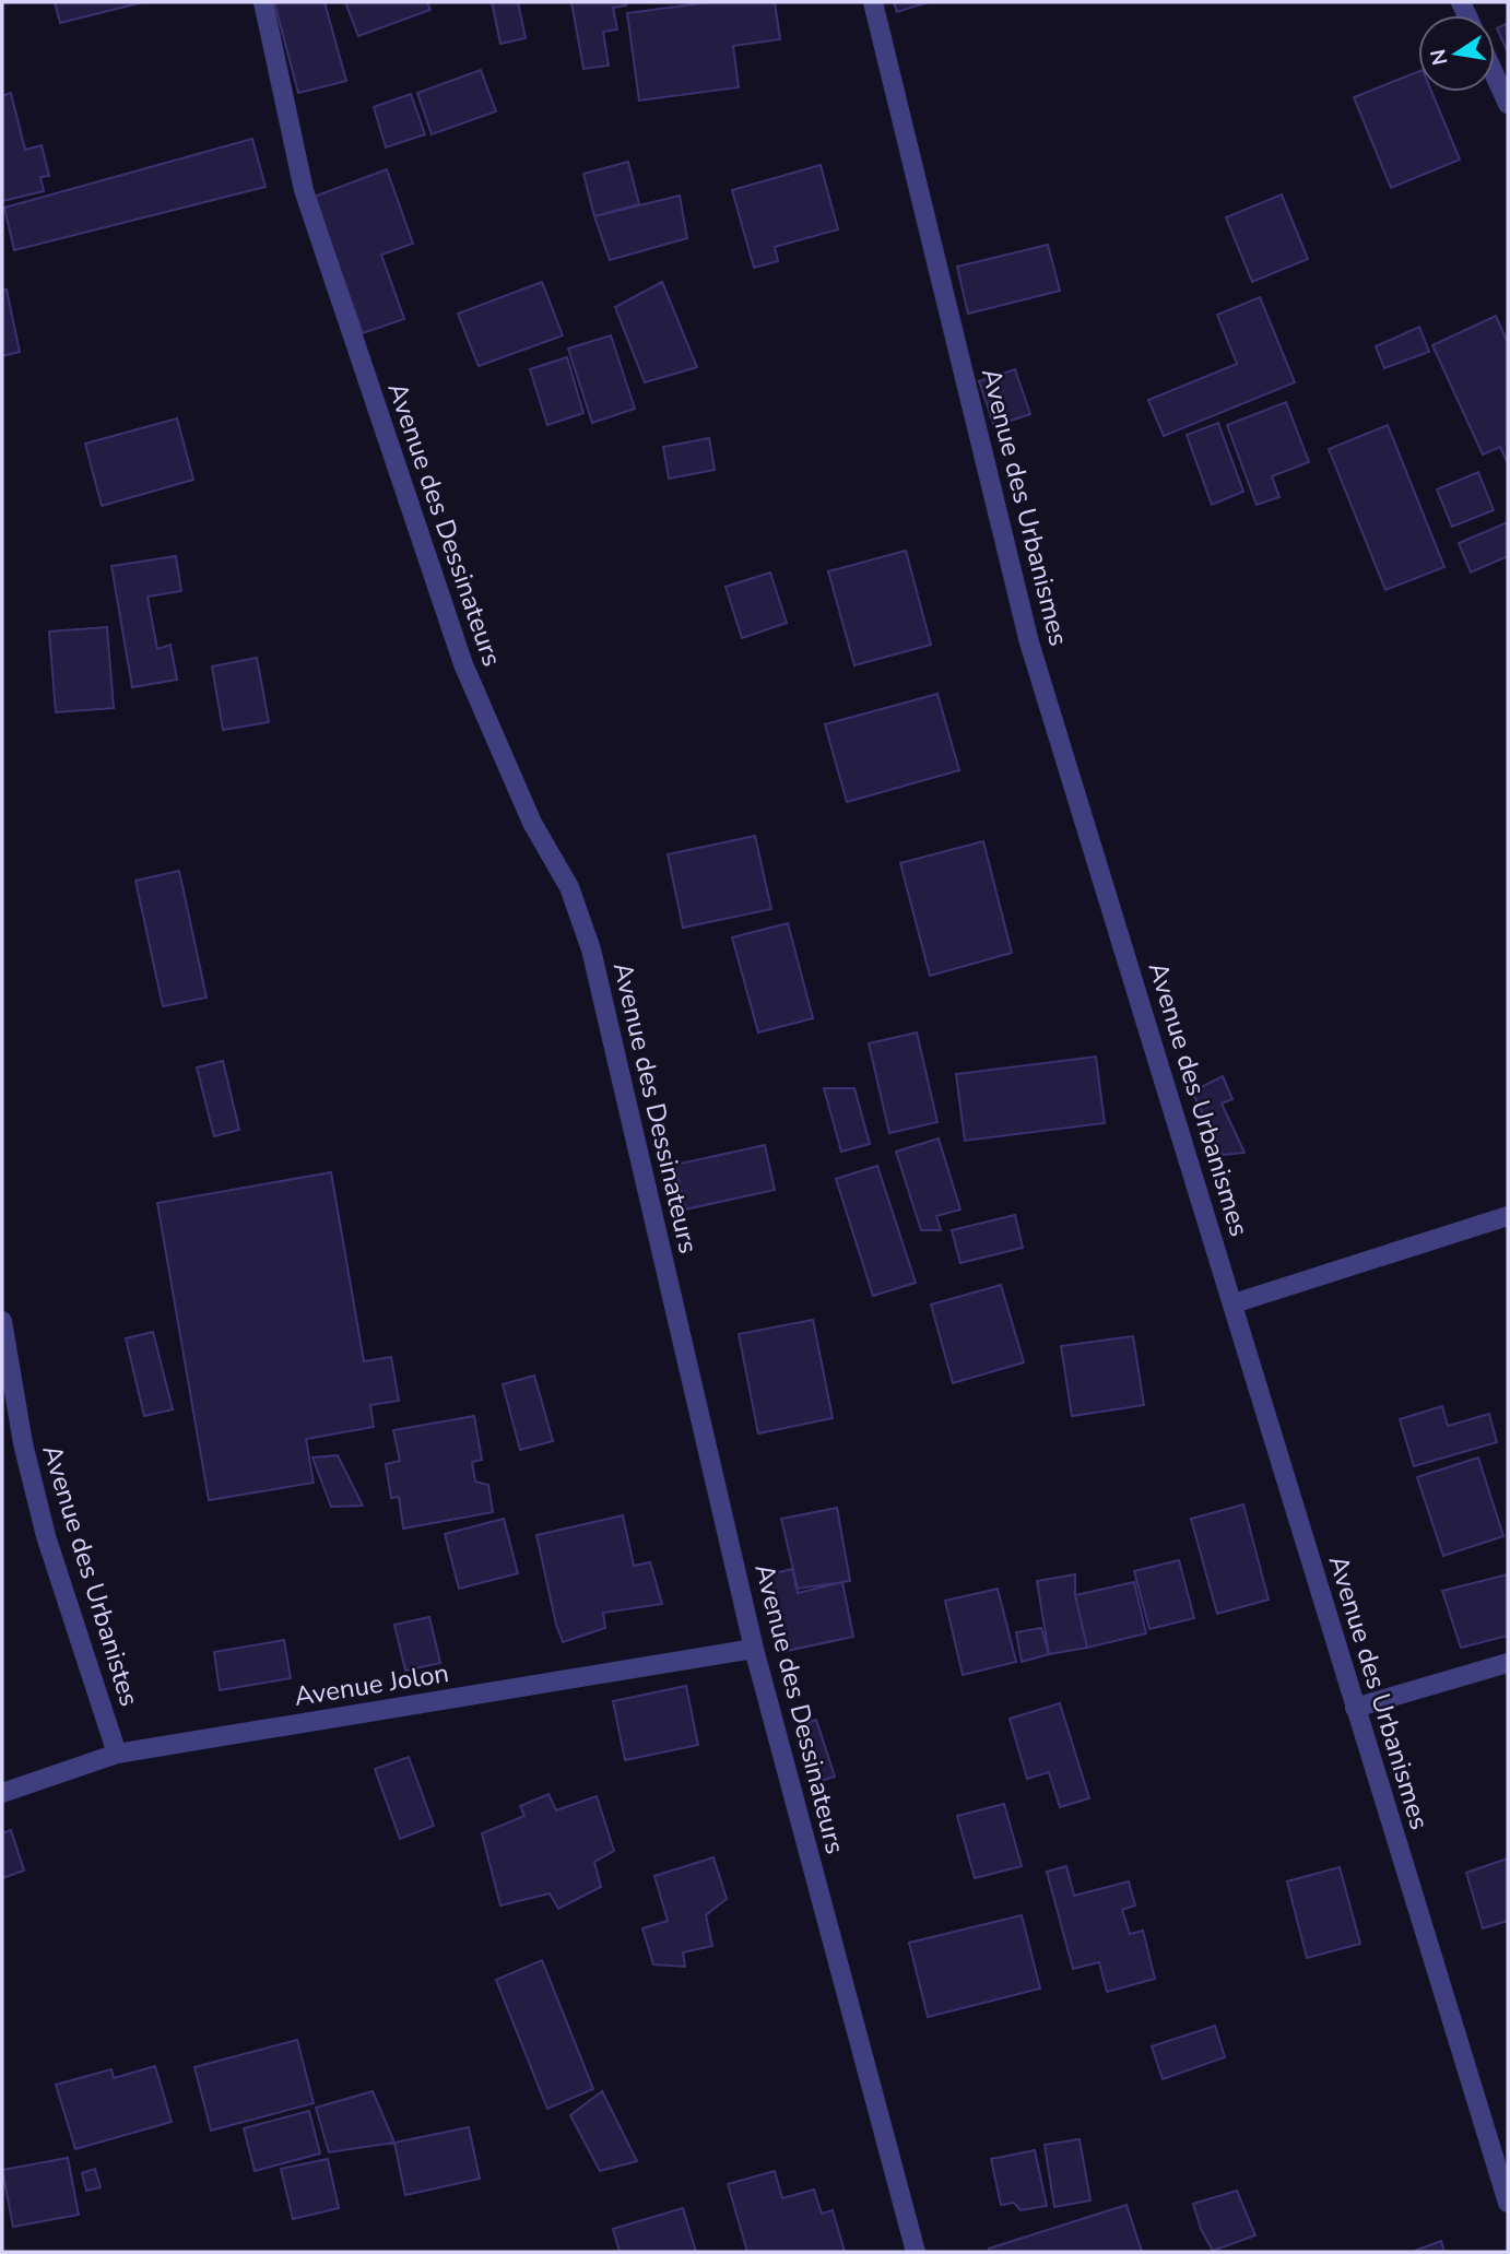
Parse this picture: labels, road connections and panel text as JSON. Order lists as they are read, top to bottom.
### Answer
{
  "streets": {
    "street": [
      "Avenue des Urbanismes",
      "Avenue des Dessinateurs",
      "Avenue des Urbanistes",
      "Avenue Jolon"
    ]
  },
  "crossings": [
    ["Avenue des Dessinateurs", "Avenue Jolon"],
    ["Avenue des Urbanistes", "Avenue Jolon"]
  ],
  "north": "left"
}
